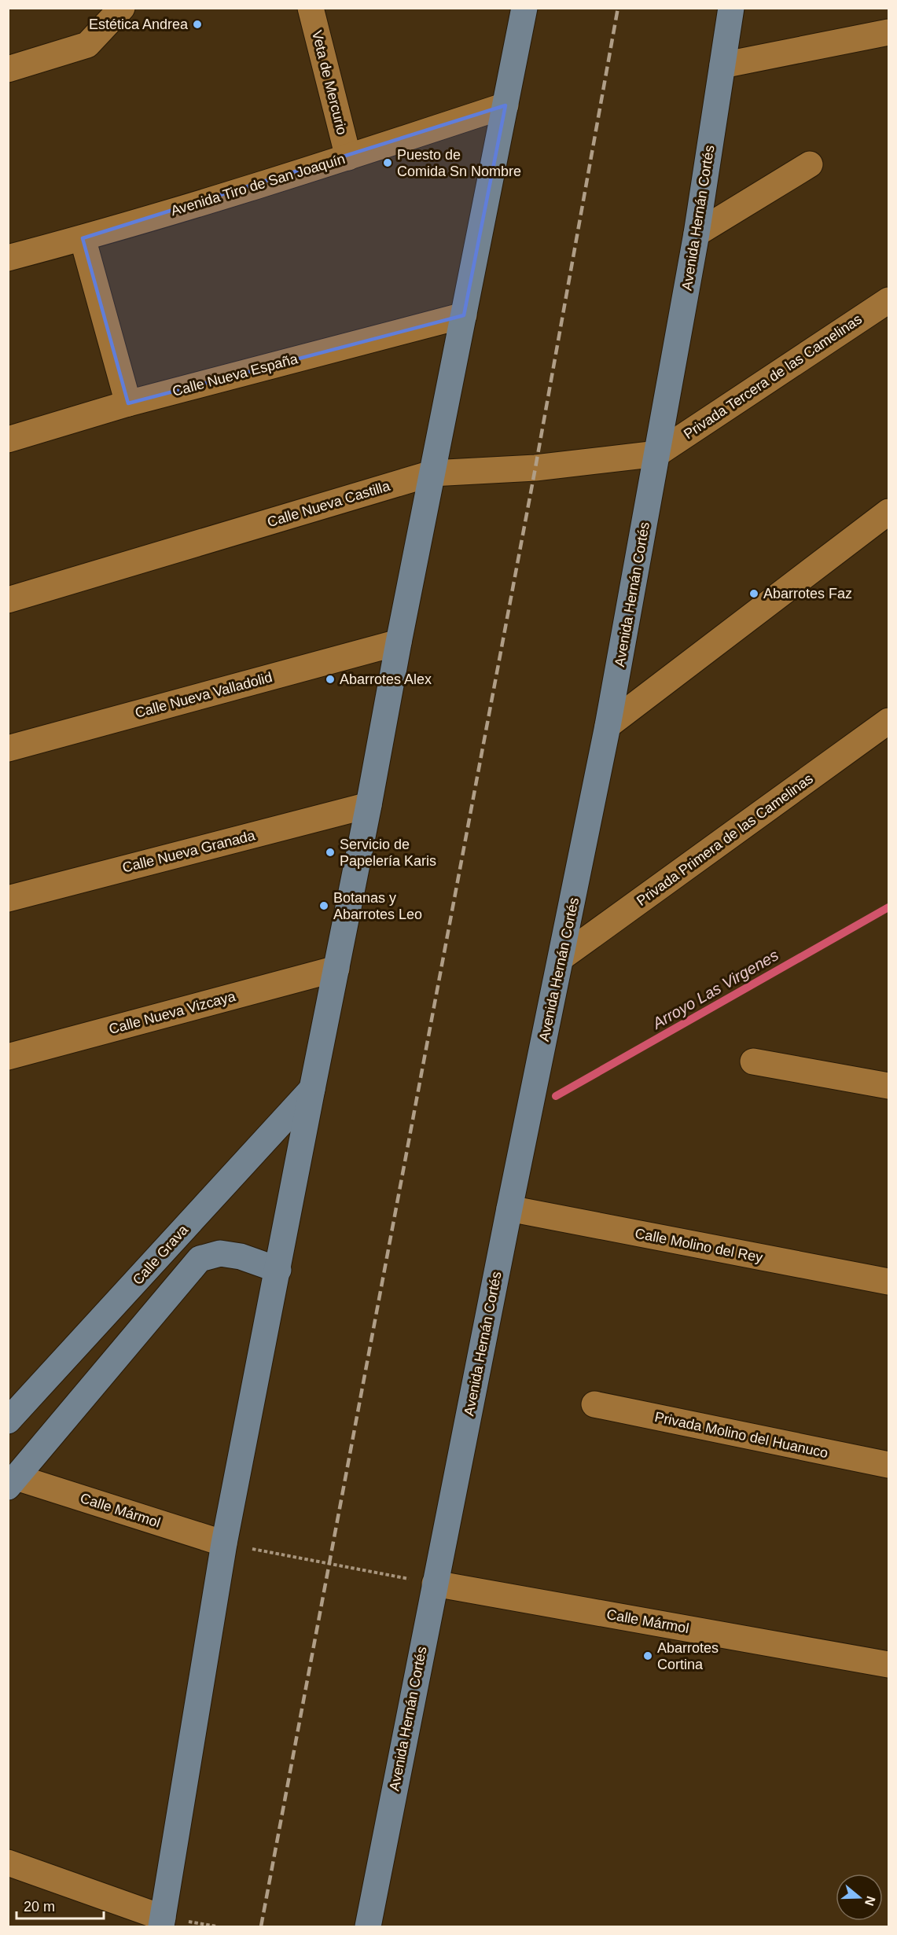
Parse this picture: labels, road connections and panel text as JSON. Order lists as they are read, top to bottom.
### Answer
{
  "streets": {
    "main road": ["Avenida Hernán Cortés", "Calle Grava"],
    "street": [
      "Veta de Mercurio",
      "Avenida Tiro de San Joaquín",
      "Calle Nueva España",
      "Privada Tercera de las Camelinas",
      "Calle Nueva Castilla",
      "Calle Nueva Valladolid",
      "Privada Primera de las Camelinas",
      "Calle Nueva Granada",
      "Calle Nueva Vizcaya",
      "Calle Molino del Rey",
      "Privada Molino del Huanuco",
      "Calle Mármol"
    ]
  },
  "crossings": [
    ["Veta de Mercurio", "Avenida Tiro de San Joaquín"],
    ["Avenida Hernán Cortés", "Privada Tercera de las Camelinas"],
    ["Avenida Hernán Cortés", "Calle Nueva Castilla"],
    ["Avenida Hernán Cortés", "Privada Primera de las Camelinas"],
    ["Avenida Hernán Cortés", "Calle Molino del Rey"],
    ["Avenida Hernán Cortés", "Calle Mármol"],
    ["Privada Tercera de las Camelinas", "Calle Nueva Castilla"]
  ],
  "water": ["Arroyo Las Virgenes"],
  "places": [
    "Estética Andrea",
    "Puesto de Comida Sn Nombre",
    "Abarrotes Faz",
    "Abarrotes Alex",
    "Servicio de Papelería Karis",
    "Botanas y Abarrotes Leo",
    "Abarrotes Cortina"
  ],
  "scale_bar": "20 m",
  "north": "right"
}
